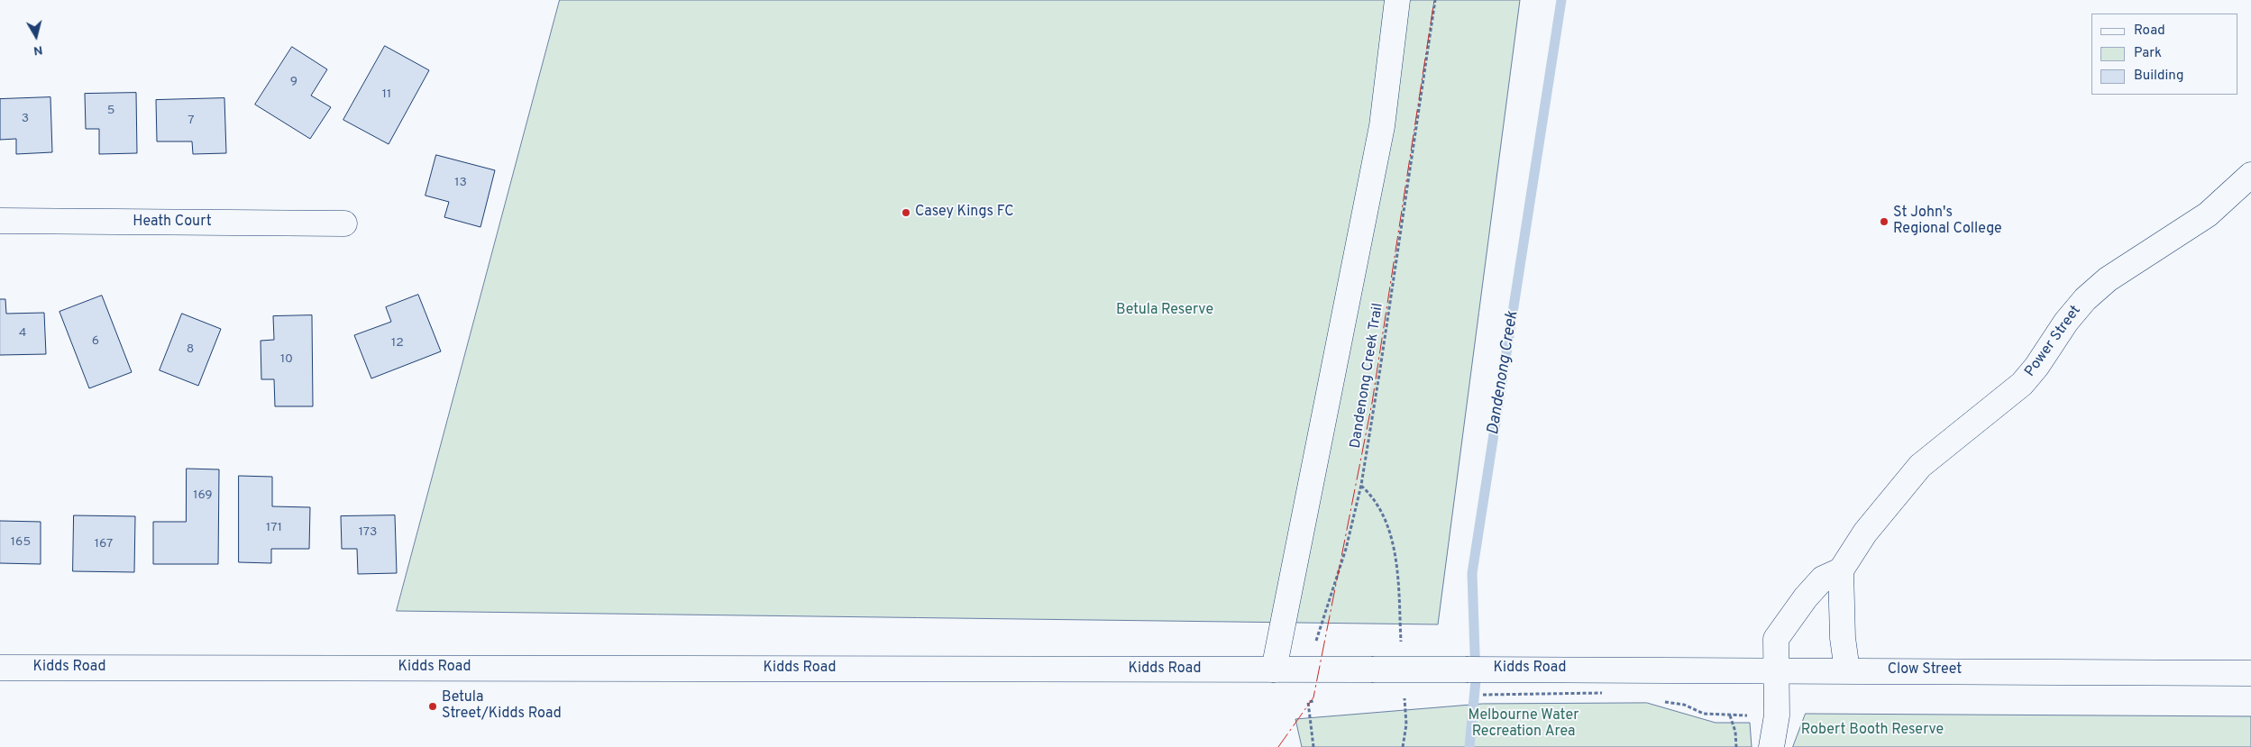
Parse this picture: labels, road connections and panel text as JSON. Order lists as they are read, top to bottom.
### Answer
{
  "streets": {
    "main road": [
      "Heath Court",
      "Power Street",
      "Kidds Road",
      "Clow Street"
    ],
    "path": ["Dandenong Creek Trail"]
  },
  "crossings": [
    ["Power Street", "Clow Street"],
    ["Dandenong Creek Trail", "Kidds Road"],
    ["Kidds Road", "Clow Street"]
  ],
  "water": ["Dandenong Creek"],
  "parks": ["Betula Reserve", "Melbourne Water Recreation Area", "Robert Booth Reserve"],
  "places": ["Casey Kings FC", "St John's Regional College", "Betula Street/Kidds Road"],
  "house_numbers": [
    "9",
    "11",
    "5",
    "3",
    "7",
    "13",
    "4",
    "6",
    "12",
    "8",
    "10",
    "169",
    "171",
    "173",
    "165",
    "167"
  ],
  "legend": ["Road", "Park", "Building"],
  "north": "bottom"
}
